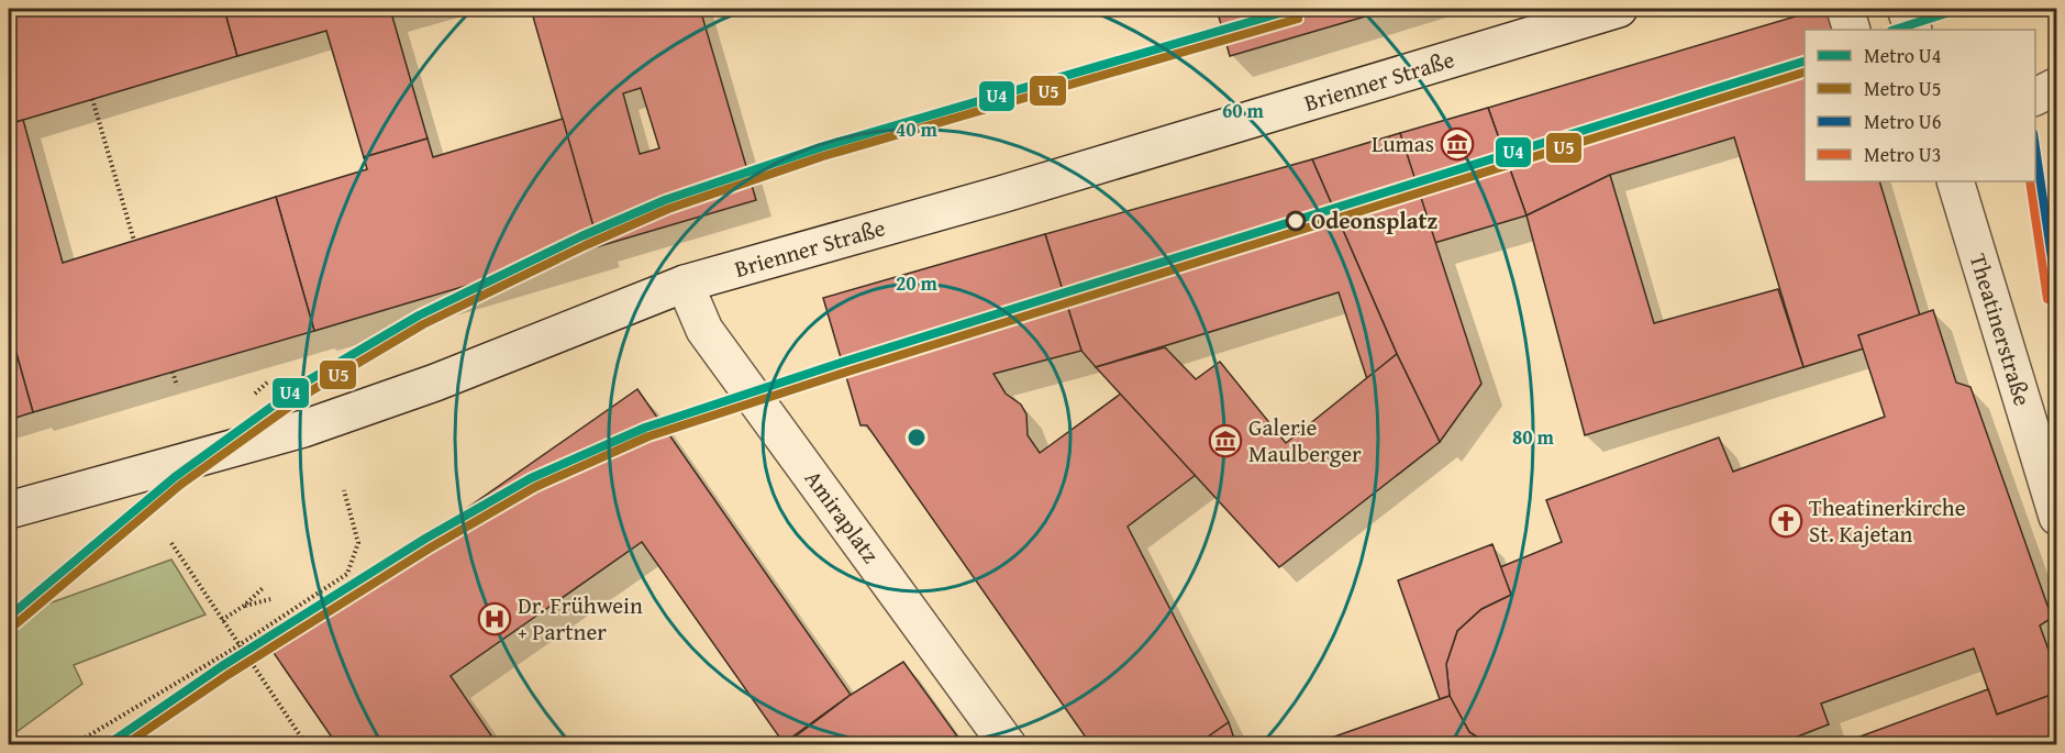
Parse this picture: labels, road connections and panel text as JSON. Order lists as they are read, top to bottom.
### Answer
{
  "streets": {
    "street": ["Brienner Straße", "Theatinerstraße", "Amiraplatz"]
  },
  "crossings": [
    ["Brienner Straße", "Amiraplatz"]
  ],
  "places": {
    "museum": ["Lumas", "Galerie Maulberger"],
    "other": ["Odeonsplatz"],
    "church": ["Theatinerkirche St. Kajetan"],
    "hospital": ["Dr. Frühwein + Partner"]
  },
  "lines": [
    "metro line U4",
    "metro line U5",
    "metro line U6",
    "metro line U3"
  ],
  "legend": [
    "Metro U4",
    "Metro U5",
    "Metro U6",
    "Metro U3"
  ],
  "rings": [
    "60 m",
    "40 m",
    "20 m",
    "80 m"
  ]
}
